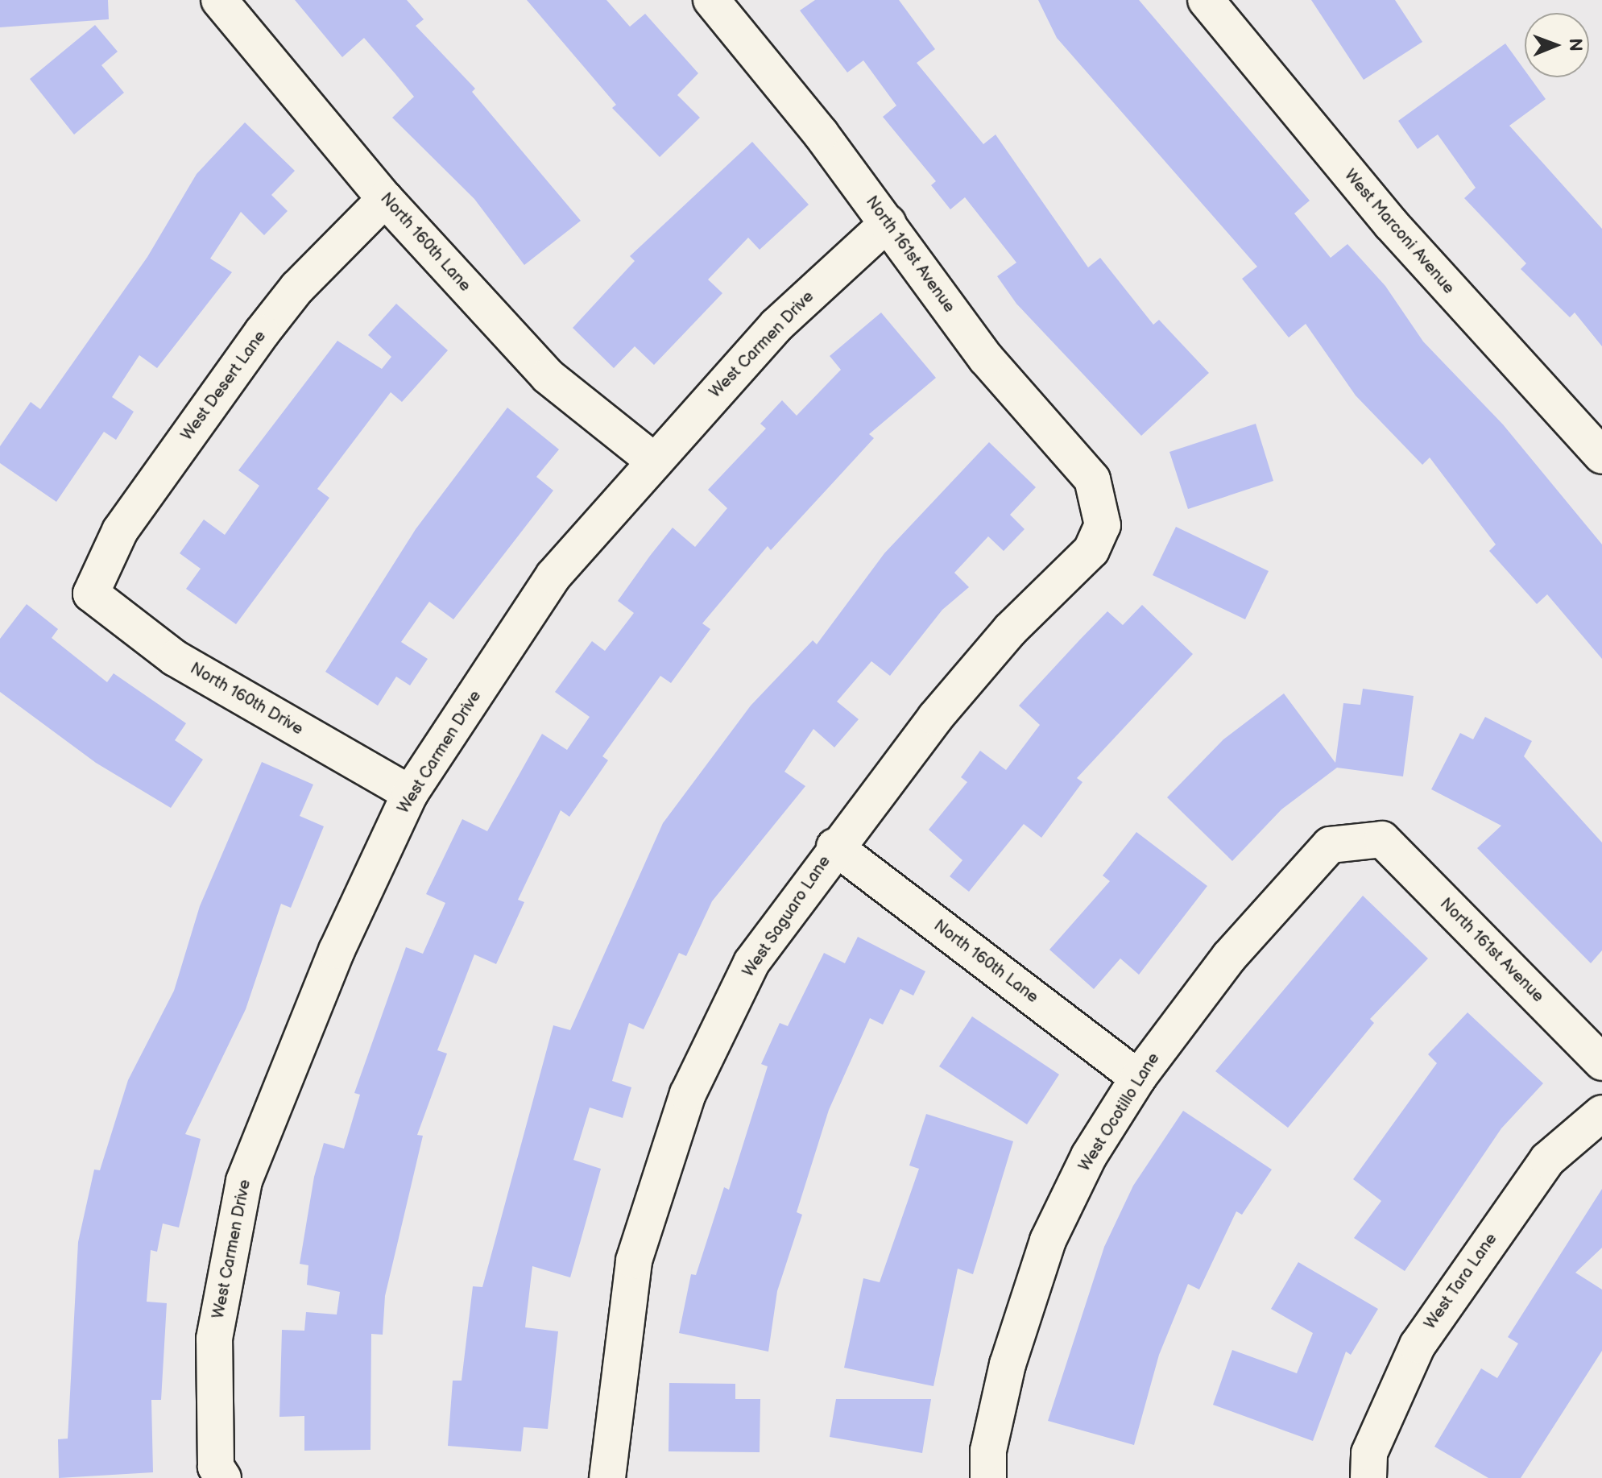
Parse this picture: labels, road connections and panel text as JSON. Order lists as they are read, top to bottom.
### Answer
{
  "streets": {
    "street": [
      "West Marconi Avenue",
      "North 160th Lane",
      "North 161st Avenue",
      "West Carmen Drive",
      "West Desert Lane",
      "North 160th Drive",
      "West Saguaro Lane",
      "West Ocotillo Lane",
      "West Tara Lane"
    ]
  },
  "crossings": [
    ["North 160th Lane", "West Carmen Drive"],
    ["North 160th Lane", "West Desert Lane"],
    ["North 160th Lane", "West Saguaro Lane"],
    ["North 160th Lane", "West Ocotillo Lane"],
    ["North 161st Avenue", "West Carmen Drive"],
    ["North 161st Avenue", "West Saguaro Lane"],
    ["North 161st Avenue", "West Ocotillo Lane"],
    ["West Carmen Drive", "North 160th Drive"],
    ["West Desert Lane", "North 160th Drive"]
  ],
  "north": "right"
}
